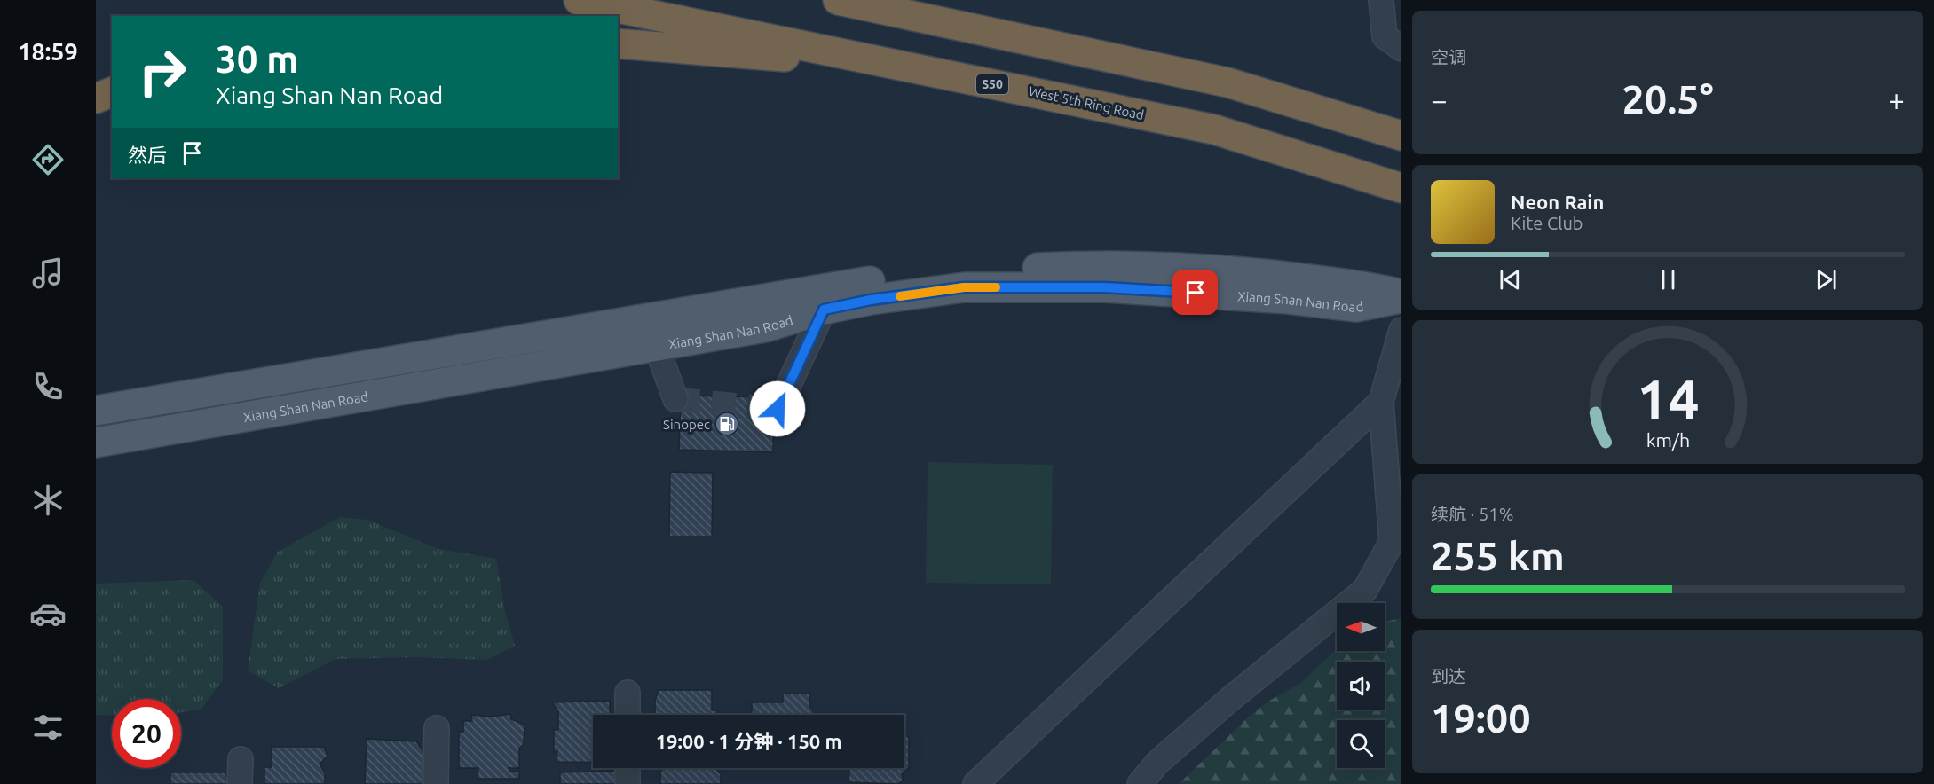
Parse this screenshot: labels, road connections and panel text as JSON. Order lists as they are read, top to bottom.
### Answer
{
  "streets": {
    "highway": ["S50", "West 5th Ring Road"],
    "main road": ["Xiang Shan Nan Road"]
  },
  "places": {
    "fuel station": ["Sinopec"]
  },
  "north": "left",
  "page": {
    "tabs": "18:59",
    "tile": [
      "空调",
      ["续航 · 51%", "255 km"],
      ["到达", "19:00"]
    ],
    "turn": ["30 m", "Xiang Shan Nan Road"],
    "heat": ["−", "20.5°", "+"],
    "then": "然后",
    "song": ["Neon Rain", "Kite Club"],
    "limit": "20",
    "trip": "19:00 · 1 分钟 · 150 m",
    "gauge": ["14", "km/h"]
  }
}
